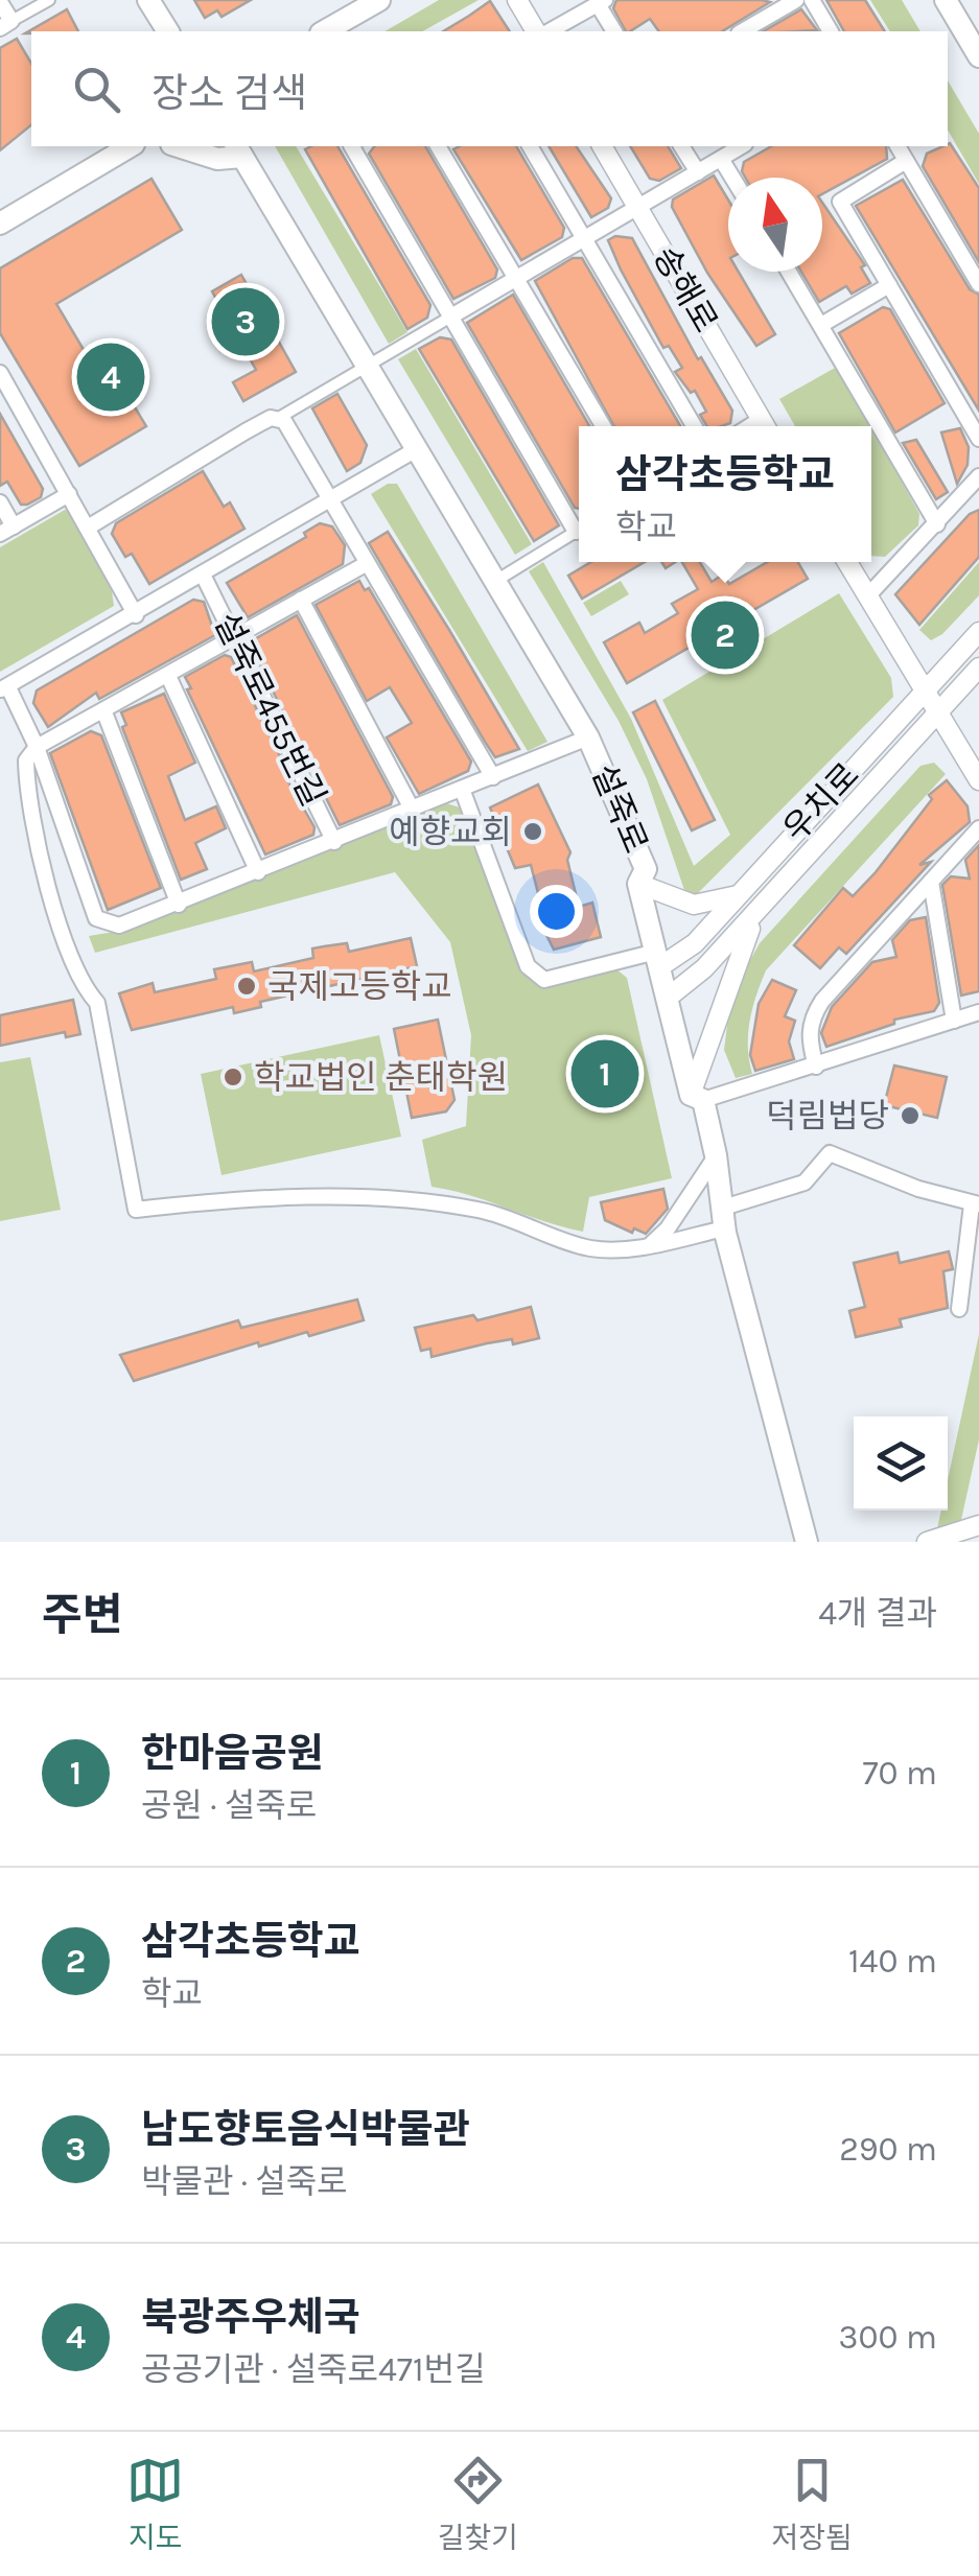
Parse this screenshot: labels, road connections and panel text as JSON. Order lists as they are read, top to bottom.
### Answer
{
  "streets": {
    "main road": ["설죽로"],
    "street": ["송해로", "설죽로455번길", "우치로"]
  },
  "crossings": [
    ["설죽로455번길", "설죽로"],
    ["우치로", "설죽로"]
  ],
  "places": [
    "예향교회",
    "국제고등학교",
    "학교법인 춘태학원",
    "덕림법당"
  ],
  "north": "top",
  "page": {
    "search": "장소 검색",
    "pins": [
      "3",
      "4",
      "2",
      "1"
    ],
    "popup": ["삼각초등학교", "학교"],
    "heading": ["주변", "4개 결과"],
    "list": [
      {
        "mark": "1",
        "name": "한마음공원",
        "note": "공원 · 설죽로",
        "value": "70 m"
      },
      {
        "mark": "2",
        "name": "삼각초등학교",
        "note": "학교",
        "value": "140 m"
      },
      {
        "mark": "3",
        "name": "남도향토음식박물관",
        "note": "박물관 · 설죽로",
        "value": "290 m"
      },
      {
        "mark": "4",
        "name": "북광주우체국",
        "note": "공공기관 · 설죽로471번길",
        "value": "300 m"
      }
    ],
    "nav": ["지도", "길찾기", "저장됨"]
  }
}
